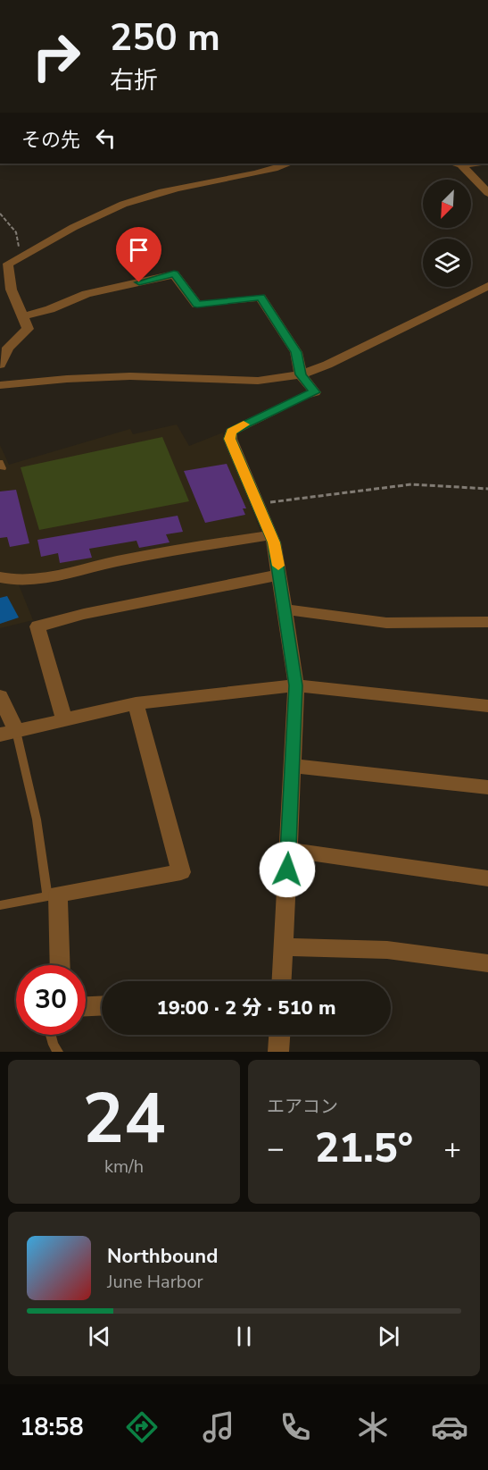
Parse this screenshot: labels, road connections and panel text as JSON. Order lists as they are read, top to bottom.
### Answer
{
  "north": "bottom left",
  "page": {
    "turn": ["250 m", "右折"],
    "then": "その先",
    "limit": "30",
    "trip": "19:00 · 2 分 · 510 m",
    "tile": [
      ["24", "km/h"],
      "エアコン"
    ],
    "heat": ["−", "21.5°", "+"],
    "song": ["Northbound", "June Harbor"],
    "tabs": "18:58"
  }
}
